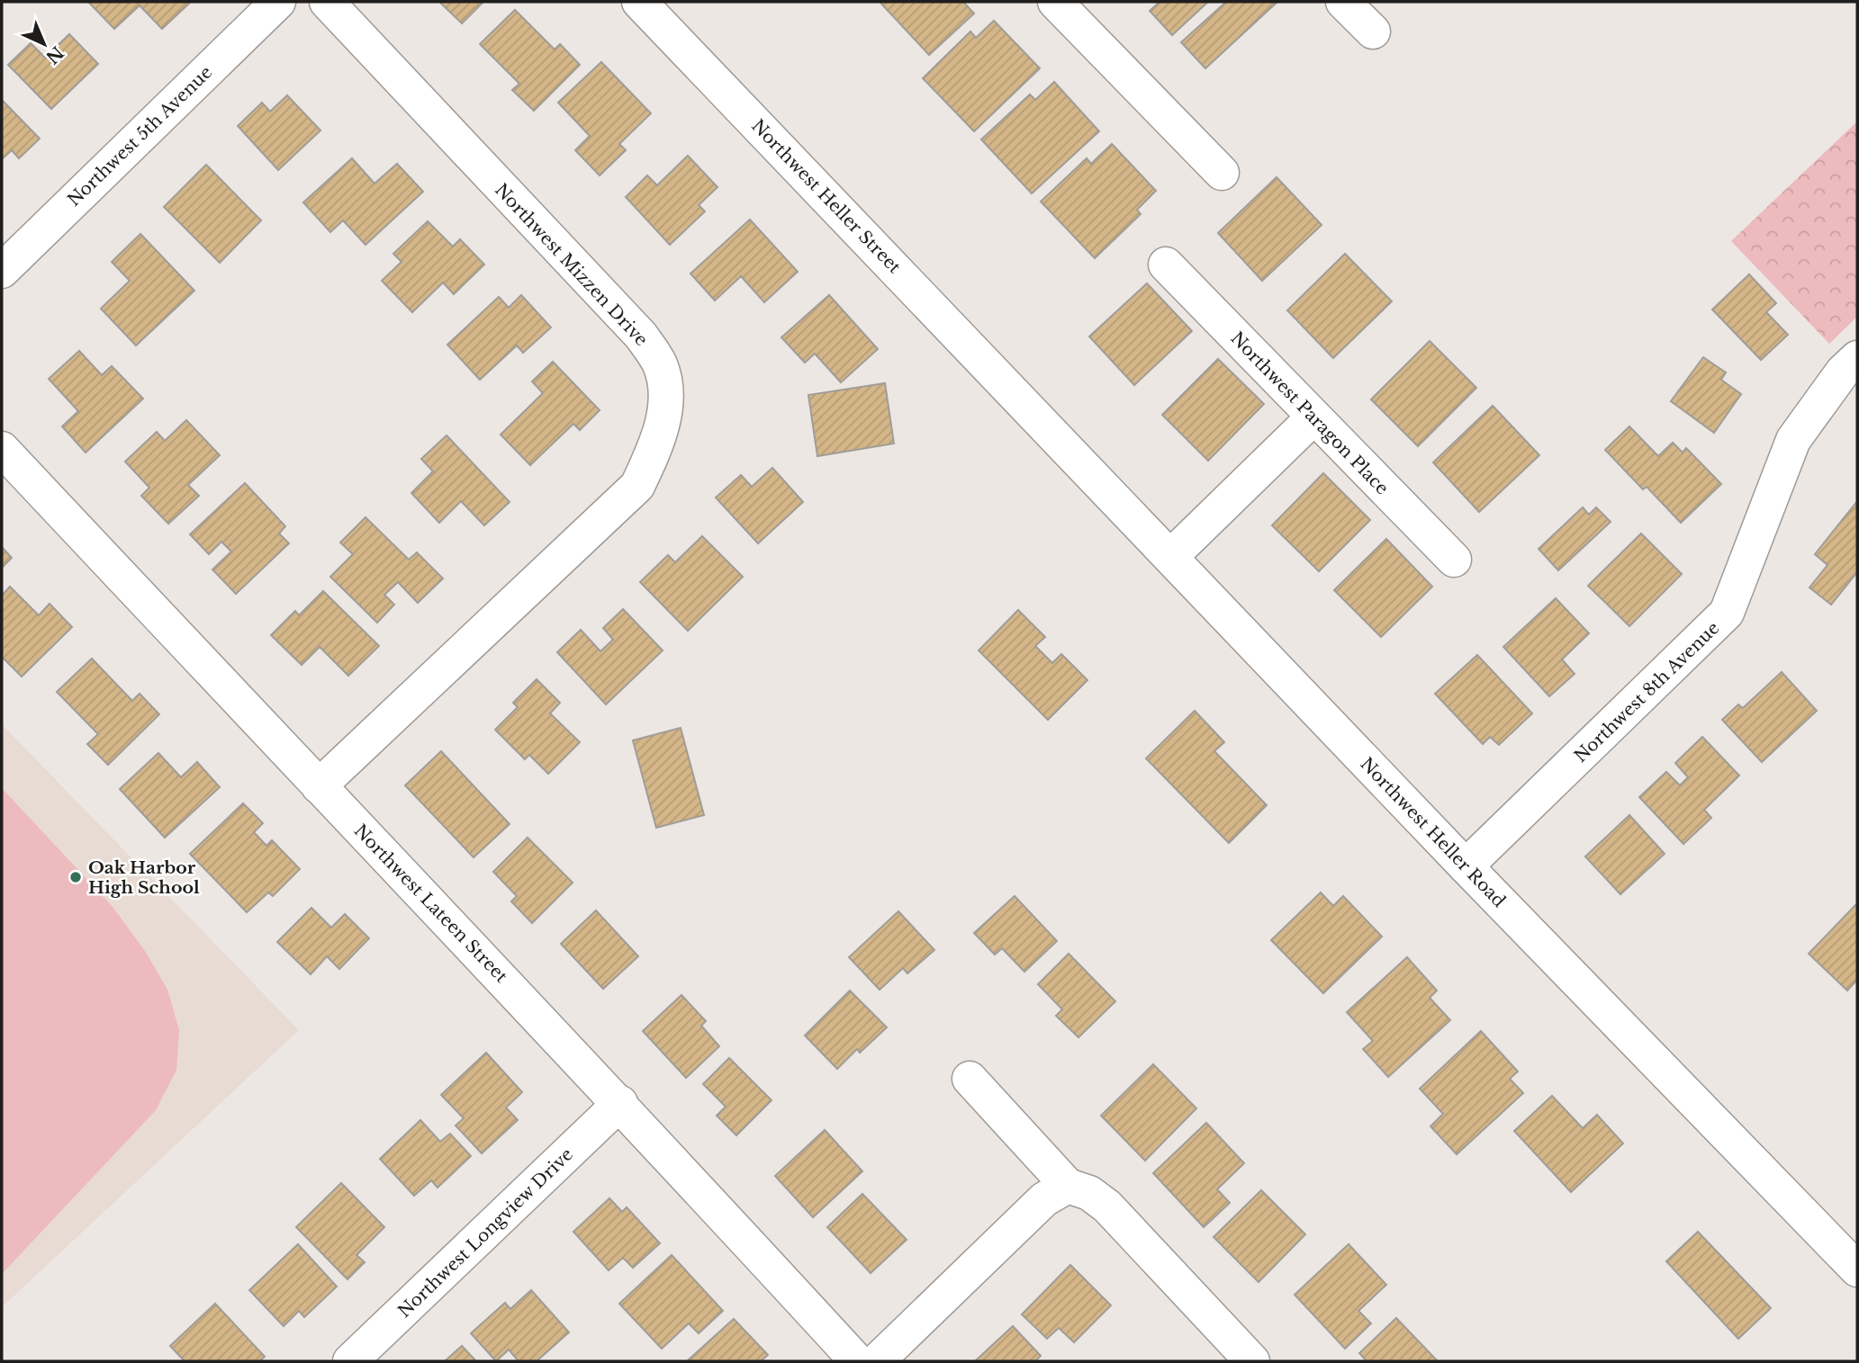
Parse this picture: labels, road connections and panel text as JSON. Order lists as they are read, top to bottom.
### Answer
{
  "streets": {
    "street": [
      "Northwest 5th Avenue",
      "Northwest Heller Street",
      "Northwest Mizzen Drive",
      "Northwest Paragon Place",
      "Northwest 8th Avenue",
      "Northwest Heller Road",
      "Northwest Lateen Street",
      "Northwest Longview Drive"
    ]
  },
  "crossings": [
    ["Northwest Heller Street", "Northwest Heller Road"],
    ["Northwest Mizzen Drive", "Northwest Lateen Street"],
    ["Northwest 8th Avenue", "Northwest Heller Road"],
    ["Northwest Lateen Street", "Northwest Longview Drive"]
  ],
  "places": ["Oak Harbor High School"],
  "north": "bottom right"
}
